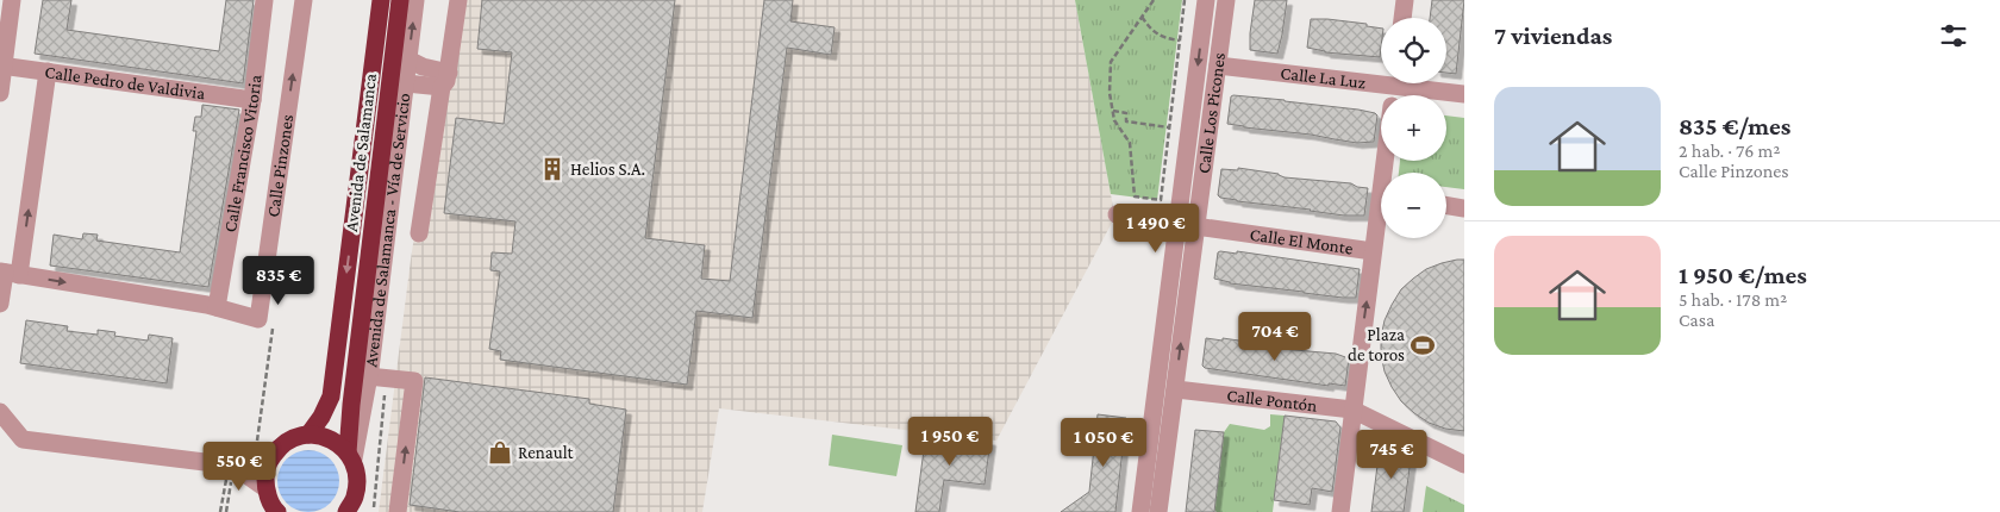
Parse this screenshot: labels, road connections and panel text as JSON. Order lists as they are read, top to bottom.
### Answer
{
  "streets": {
    "highway": ["Avenida de Salamanca"],
    "street": [
      "Calle La Luz",
      "Calle Pedro de Valdivia",
      "Calle Los Picones",
      "Calle Francisco Vitoria",
      "Calle Pinzones",
      "Avenida de Salamanca - Vía de Servicio",
      "Calle El Monte",
      "Calle Pontón"
    ]
  },
  "crossings": [
    ["Calle La Luz", "Calle Los Picones"],
    ["Calle Pedro de Valdivia", "Calle Francisco Vitoria"],
    ["Calle Los Picones", "Calle El Monte"],
    ["Calle Los Picones", "Calle Pontón"],
    ["Avenida de Salamanca", "Avenida de Salamanca - Vía de Servicio"],
    ["Calle Francisco Vitoria", "Calle Pinzones"]
  ],
  "places": {
    "building": ["Helios S.A."],
    "sports": ["Plaza de toros"],
    "shop": ["Renault"]
  },
  "page": {
    "heading": "7 viviendas",
    "map_buttons": ["+", "−"],
    "list": [
      {
        "name": "835 €/mes",
        "note": "2 hab. · 76 m² · Calle Pinzones"
      },
      {
        "name": "1 950 €/mes",
        "note": "5 hab. · 178 m² · Casa"
      }
    ],
    "price": [
      "1 490 €",
      "835 €",
      "704 €",
      "1 950 €",
      "1 050 €",
      "745 €",
      "550 €"
    ]
  }
}
